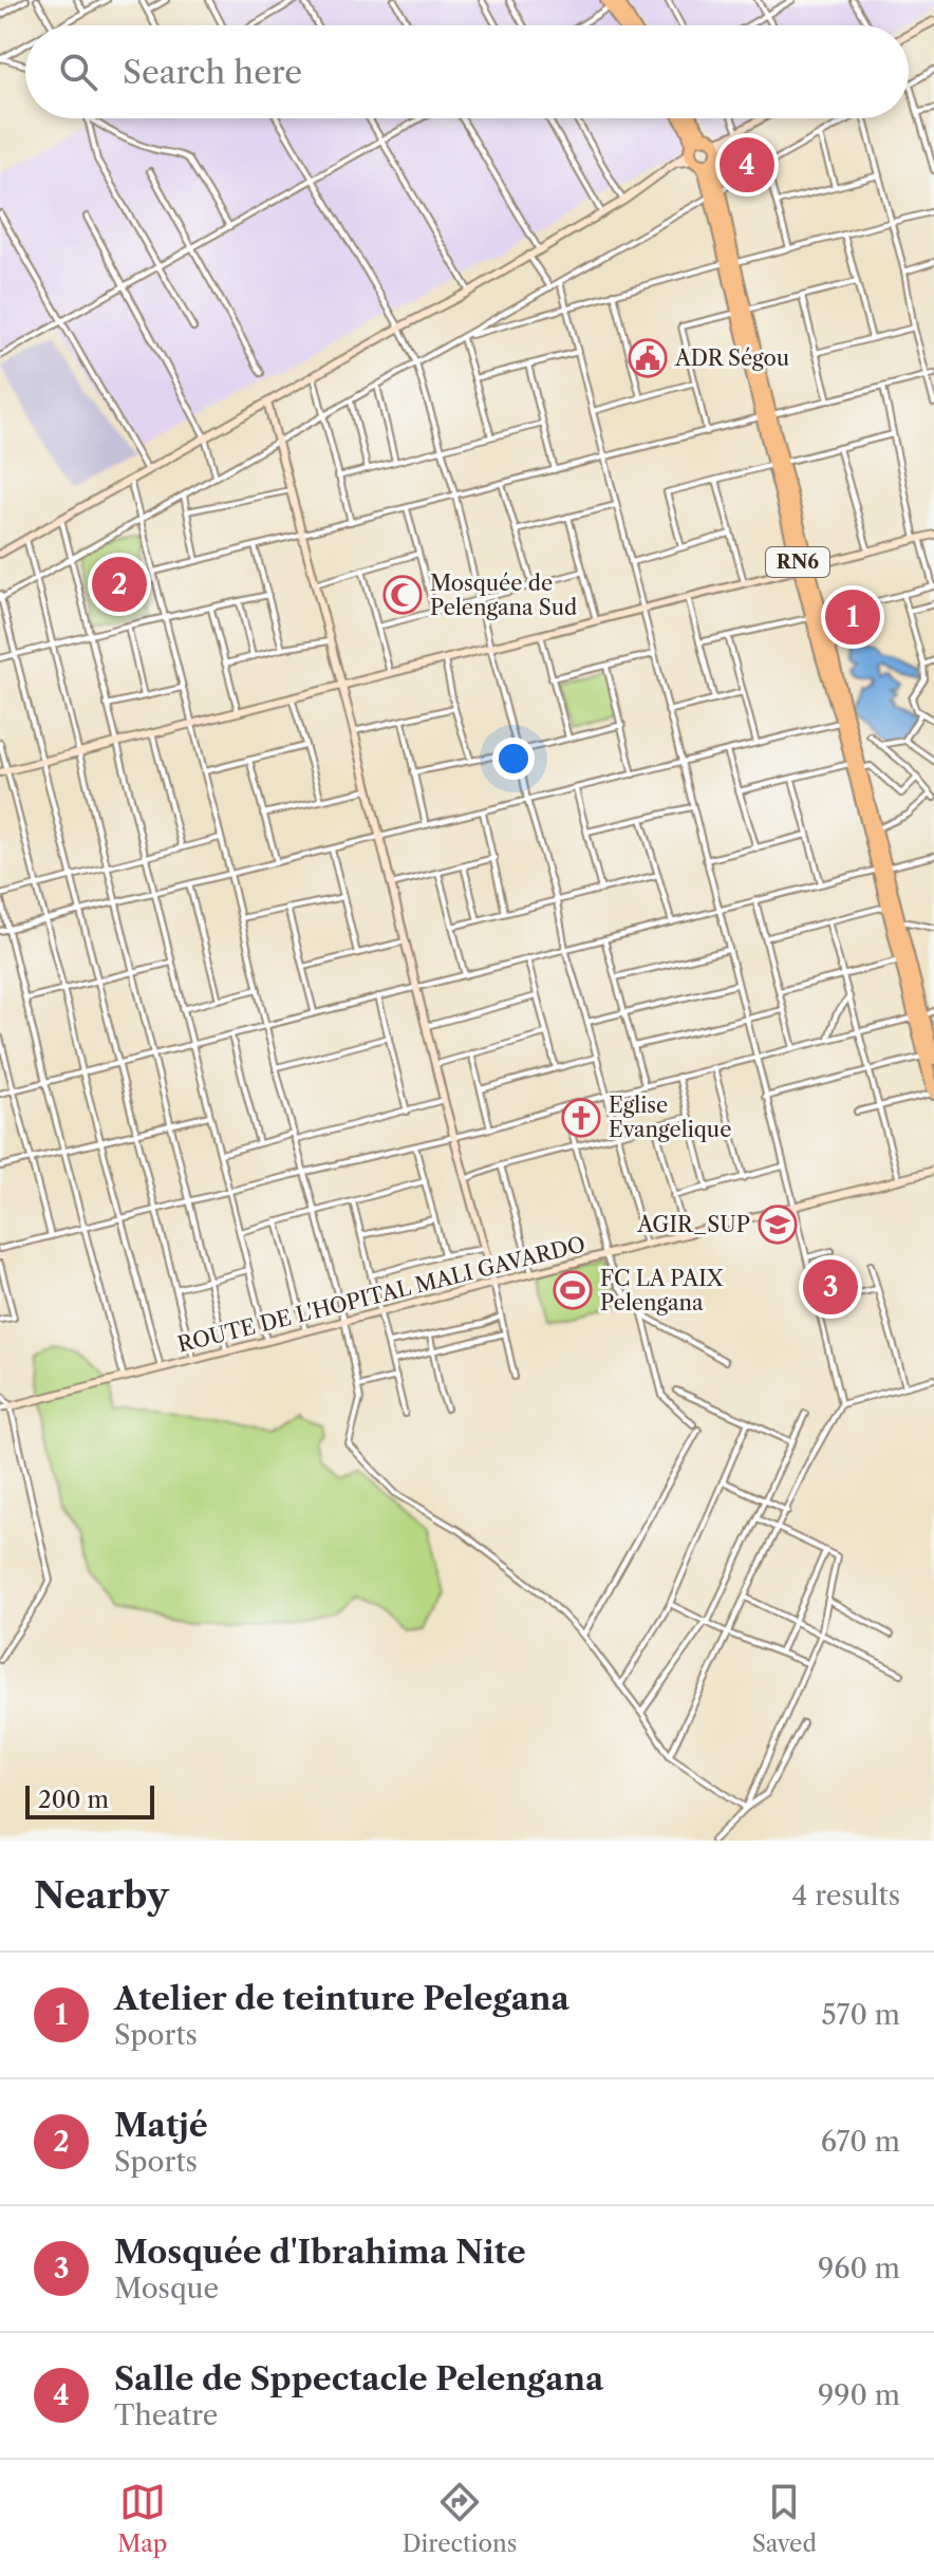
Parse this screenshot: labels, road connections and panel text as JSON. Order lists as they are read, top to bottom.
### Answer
{
  "streets": {
    "highway": ["RN6"],
    "street": ["ROUTE DE L'HOPITAL MALI GAVARDO"]
  },
  "places": {
    "public building": ["ADR Ségou"],
    "mosque": ["Mosquée de Pelengana Sud"],
    "church": ["Eglise Evangelique"],
    "school or university": ["AGIR_SUP"],
    "sports": ["FC LA PAIX Pelengana"]
  },
  "scale_bar": "200 m",
  "page": {
    "search": "Search here",
    "pins": [
      "4",
      "2",
      "1",
      "3"
    ],
    "scale": "200 m",
    "heading": ["Nearby", "4 results"],
    "list": [
      {
        "mark": "1",
        "name": "Atelier de teinture Pelegana",
        "note": "Sports",
        "value": "570 m"
      },
      {
        "mark": "2",
        "name": "Matjé",
        "note": "Sports",
        "value": "670 m"
      },
      {
        "mark": "3",
        "name": "Mosquée d'Ibrahima Nite",
        "note": "Mosque",
        "value": "960 m"
      },
      {
        "mark": "4",
        "name": "Salle de Sppectacle Pelengana",
        "note": "Theatre",
        "value": "990 m"
      }
    ],
    "nav": ["Map", "Directions", "Saved"]
  }
}
